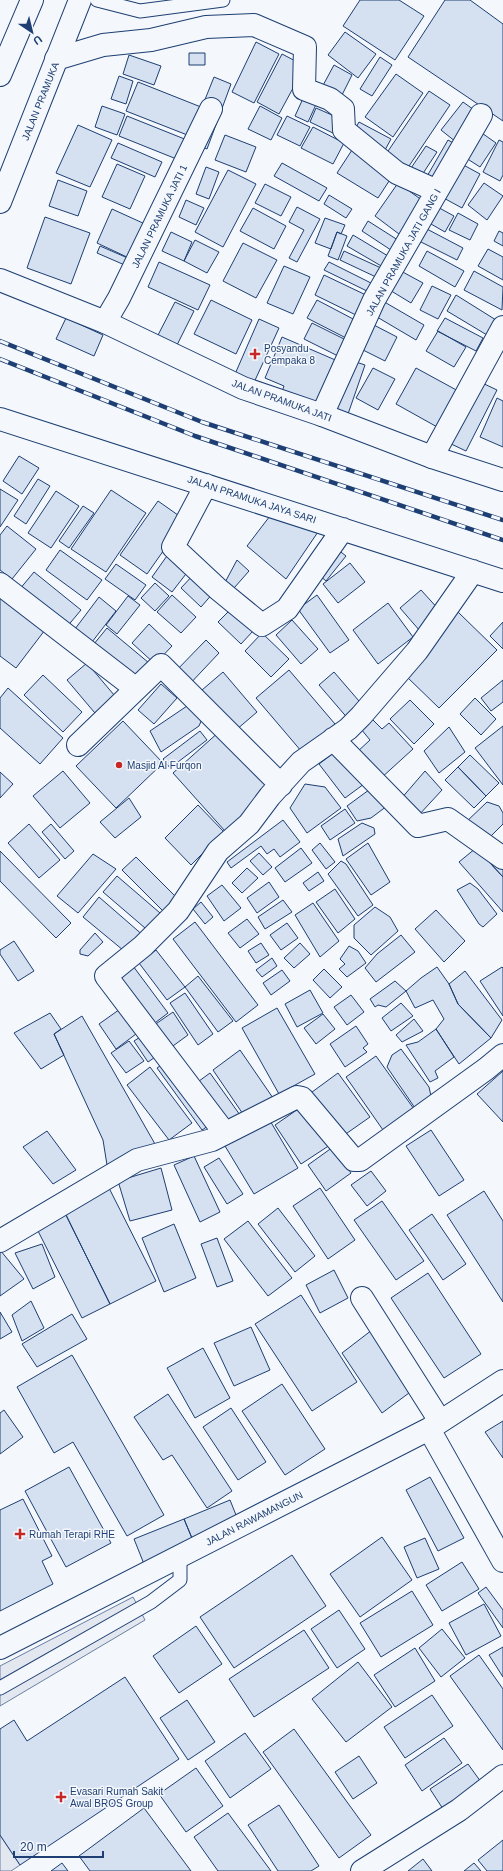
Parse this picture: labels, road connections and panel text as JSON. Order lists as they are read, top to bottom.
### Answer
{
  "streets": {
    "street": [
      "JALAN PRAMUKA",
      "JALAN PRAMUKA JATI 1",
      "JALAN PRAMUKA JATI GANG I",
      "JALAN PRAMUKA JATI",
      "JALAN PRAMUKA JAYA SARI",
      "JALAN RAWAMANGUN"
    ]
  },
  "crossings": [
    ["JALAN PRAMUKA JATI 1", "JALAN PRAMUKA JATI"],
    ["JALAN PRAMUKA JATI GANG I", "JALAN PRAMUKA JATI"]
  ],
  "places": {
    "health": ["Posyandu Cempaka 8", "Rumah Terapi RHE", "Evasari Rumah Sakit Awal BROS Group"],
    "other": ["Masjid Al Furqon"]
  },
  "scale_bar": "20 m",
  "north": "bottom right"
}
